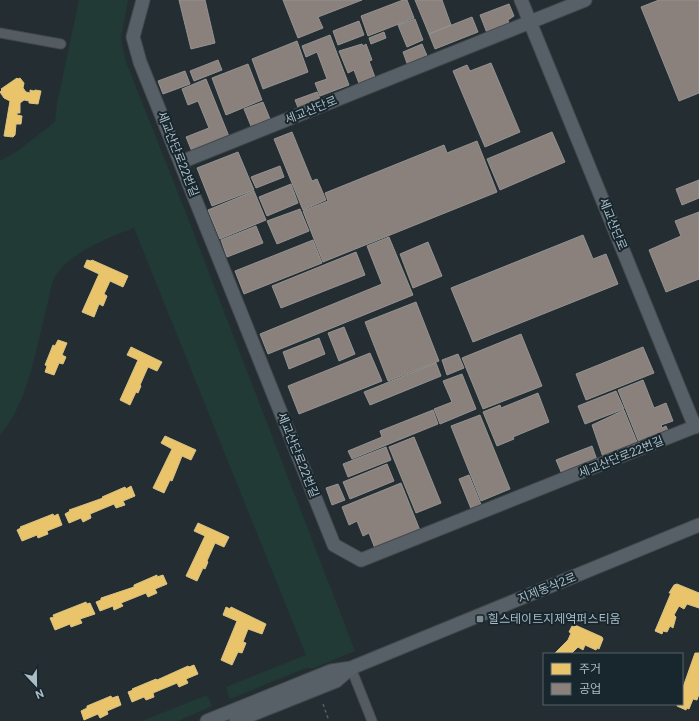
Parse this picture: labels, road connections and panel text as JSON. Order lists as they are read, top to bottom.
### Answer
{
  "streets": {
    "street": ["세교산단로", "세교산단로22번길", "지제동삭2로"]
  },
  "crossings": [
    ["세교산단로", "세교산단로22번길"]
  ],
  "places": {
    "transit": ["힐스테이트지제역퍼스티움"]
  },
  "legend": ["주거", "공업"],
  "north": "bottom"
}
